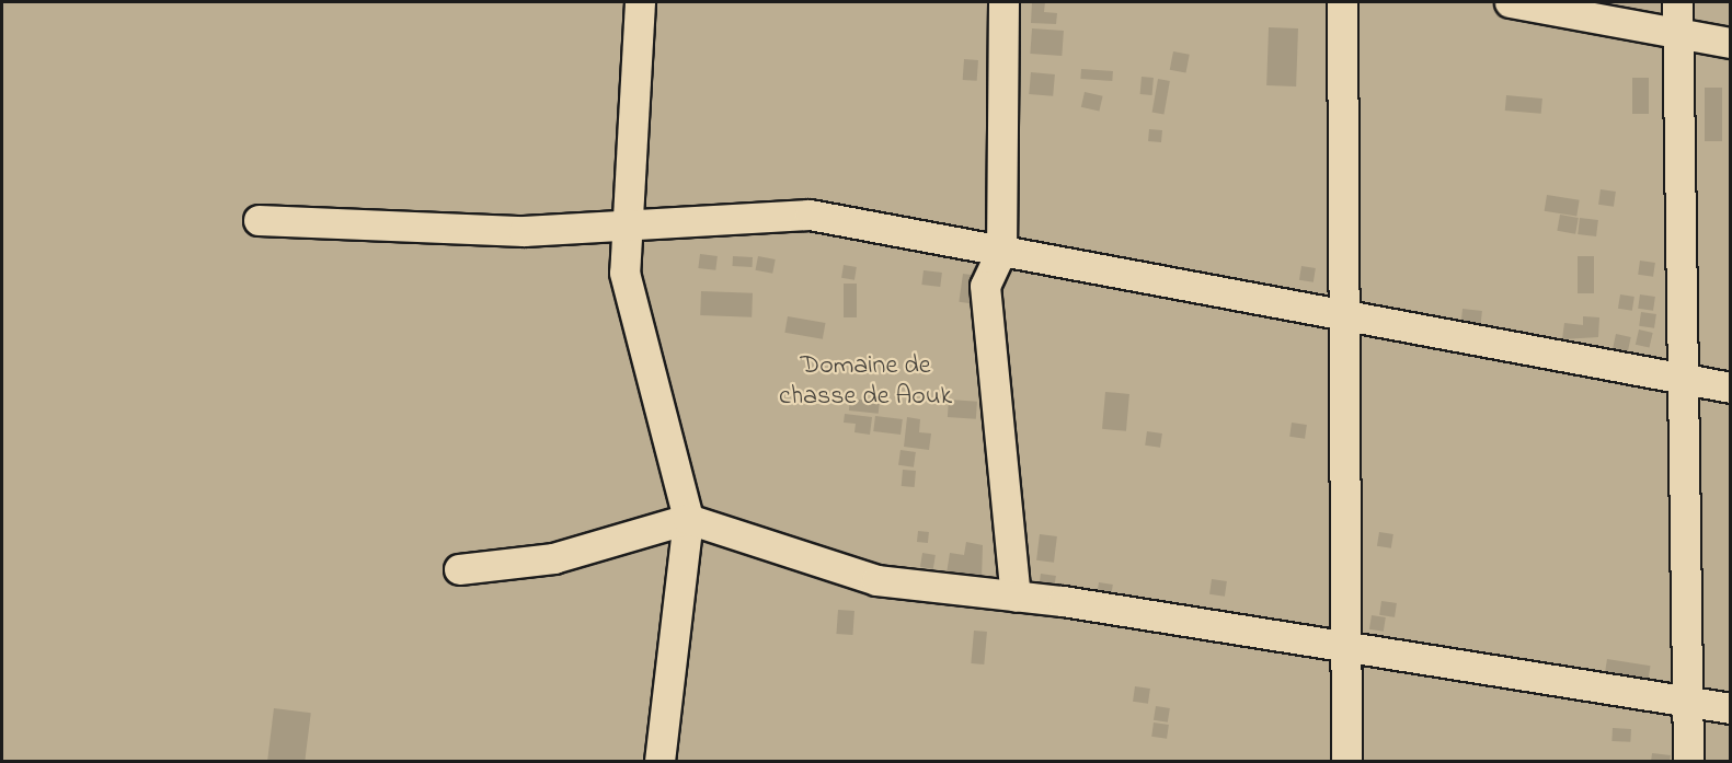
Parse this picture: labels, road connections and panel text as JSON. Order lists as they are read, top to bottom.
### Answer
{
  "parks": ["Domaine de chasse de Aouk"]
}
